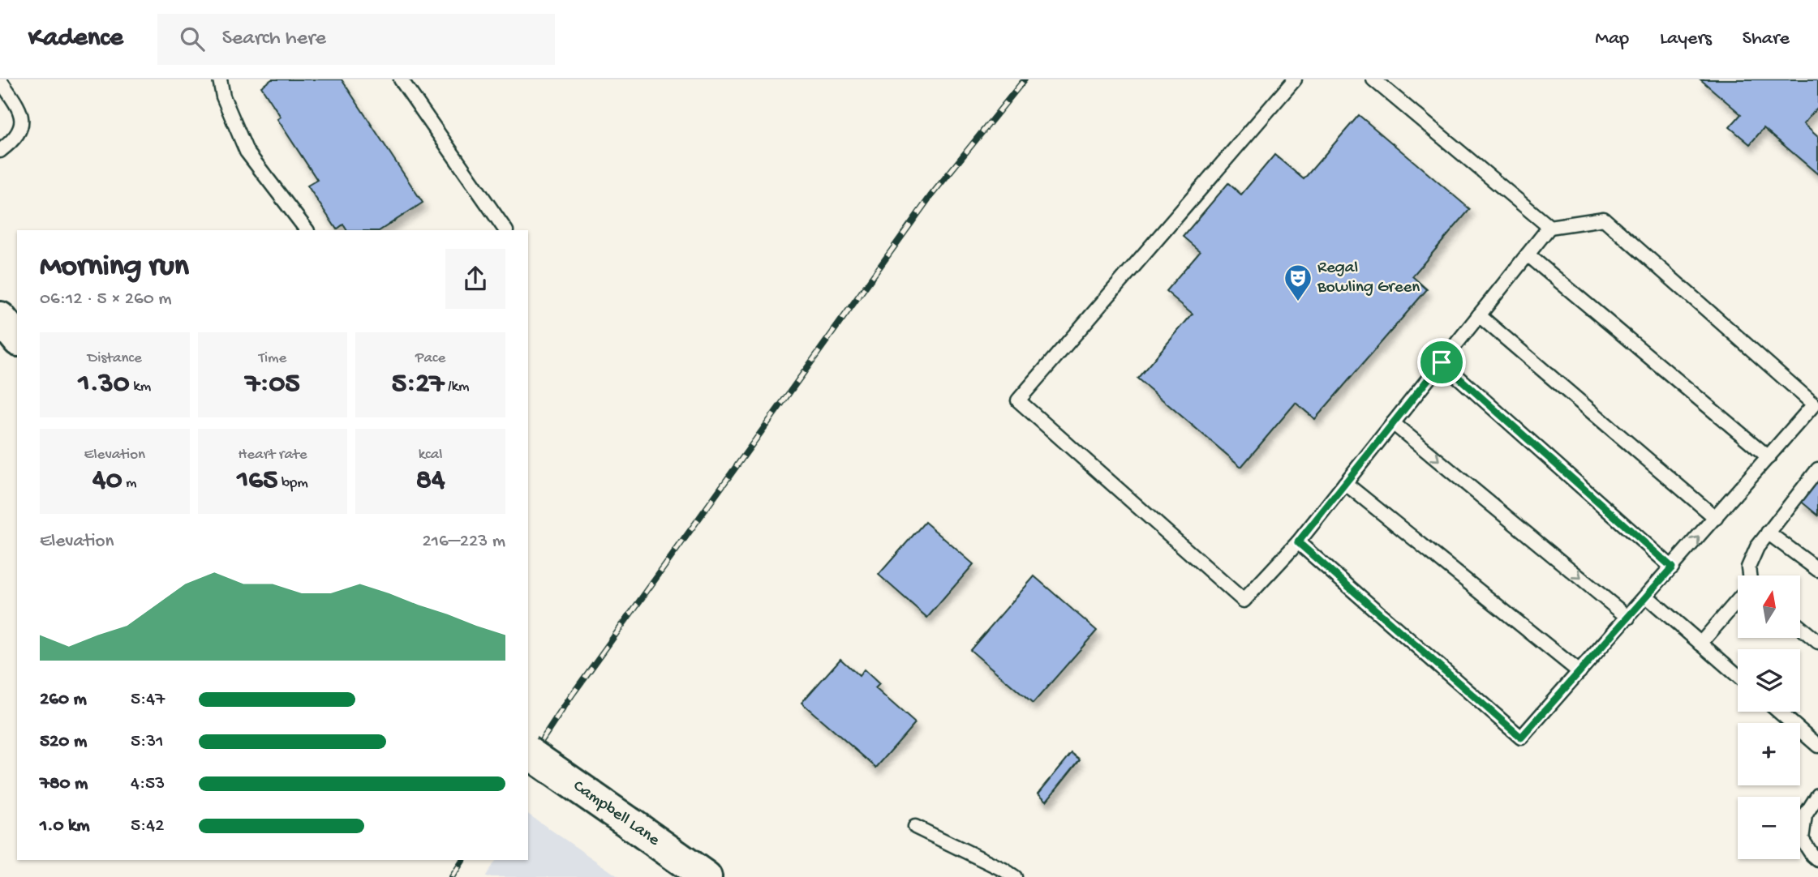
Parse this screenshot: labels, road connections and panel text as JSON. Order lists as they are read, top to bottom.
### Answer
{
  "streets": {
    "main road": ["Campbell Lane"]
  },
  "places": {
    "theatre": ["Regal Bowling Green"]
  },
  "north": "top",
  "page": {
    "header": "Kadence",
    "search": "Search here",
    "nav": ["Map", "Layers", "Share"],
    "heading": ["Morning run", "06:12 · 5 × 260 m"],
    "stats": [
      ["Distance", "1.30 km"],
      ["Time", "7:05"],
      ["Pace", "5:27 /km"],
      ["Elevation", "40 m"],
      ["Heart rate", "165 bpm"],
      ["kcal", "84"]
    ],
    "chart": ["Elevation", "216–223 m"],
    "map_buttons": ["+", "−"],
    "list": [
      {
        "name": "260 m",
        "note": "5:47"
      },
      {
        "name": "520 m",
        "note": "5:31"
      },
      {
        "name": "780 m",
        "note": "4:53"
      },
      {
        "name": "1.0 km",
        "note": "5:42"
      }
    ]
  }
}
